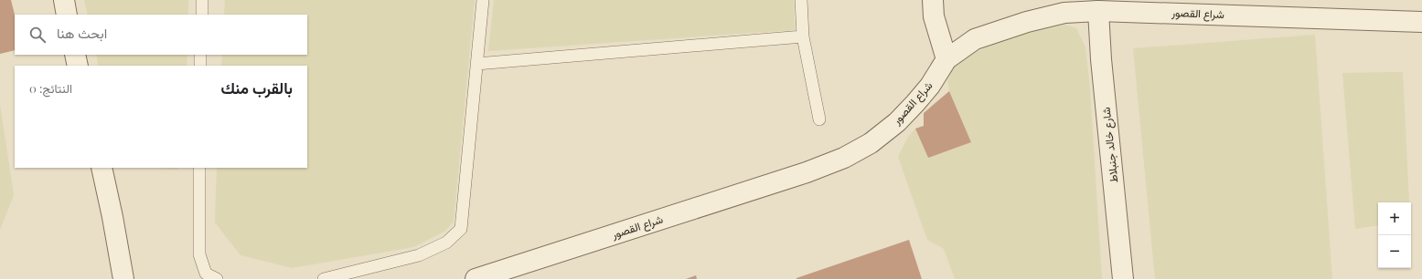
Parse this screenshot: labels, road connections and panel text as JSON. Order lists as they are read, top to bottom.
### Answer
{
  "streets": {
    "street": ["شراع القصور", "شارع خالد جنبلاط"]
  },
  "crossings": [
    ["شراع القصور", "شارع خالد جنبلاط"]
  ],
  "page": {
    "search": "ابحث هنا",
    "heading": ["بالقرب منك", "النتائج: 0"],
    "map_buttons": ["+", "−"]
  }
}
